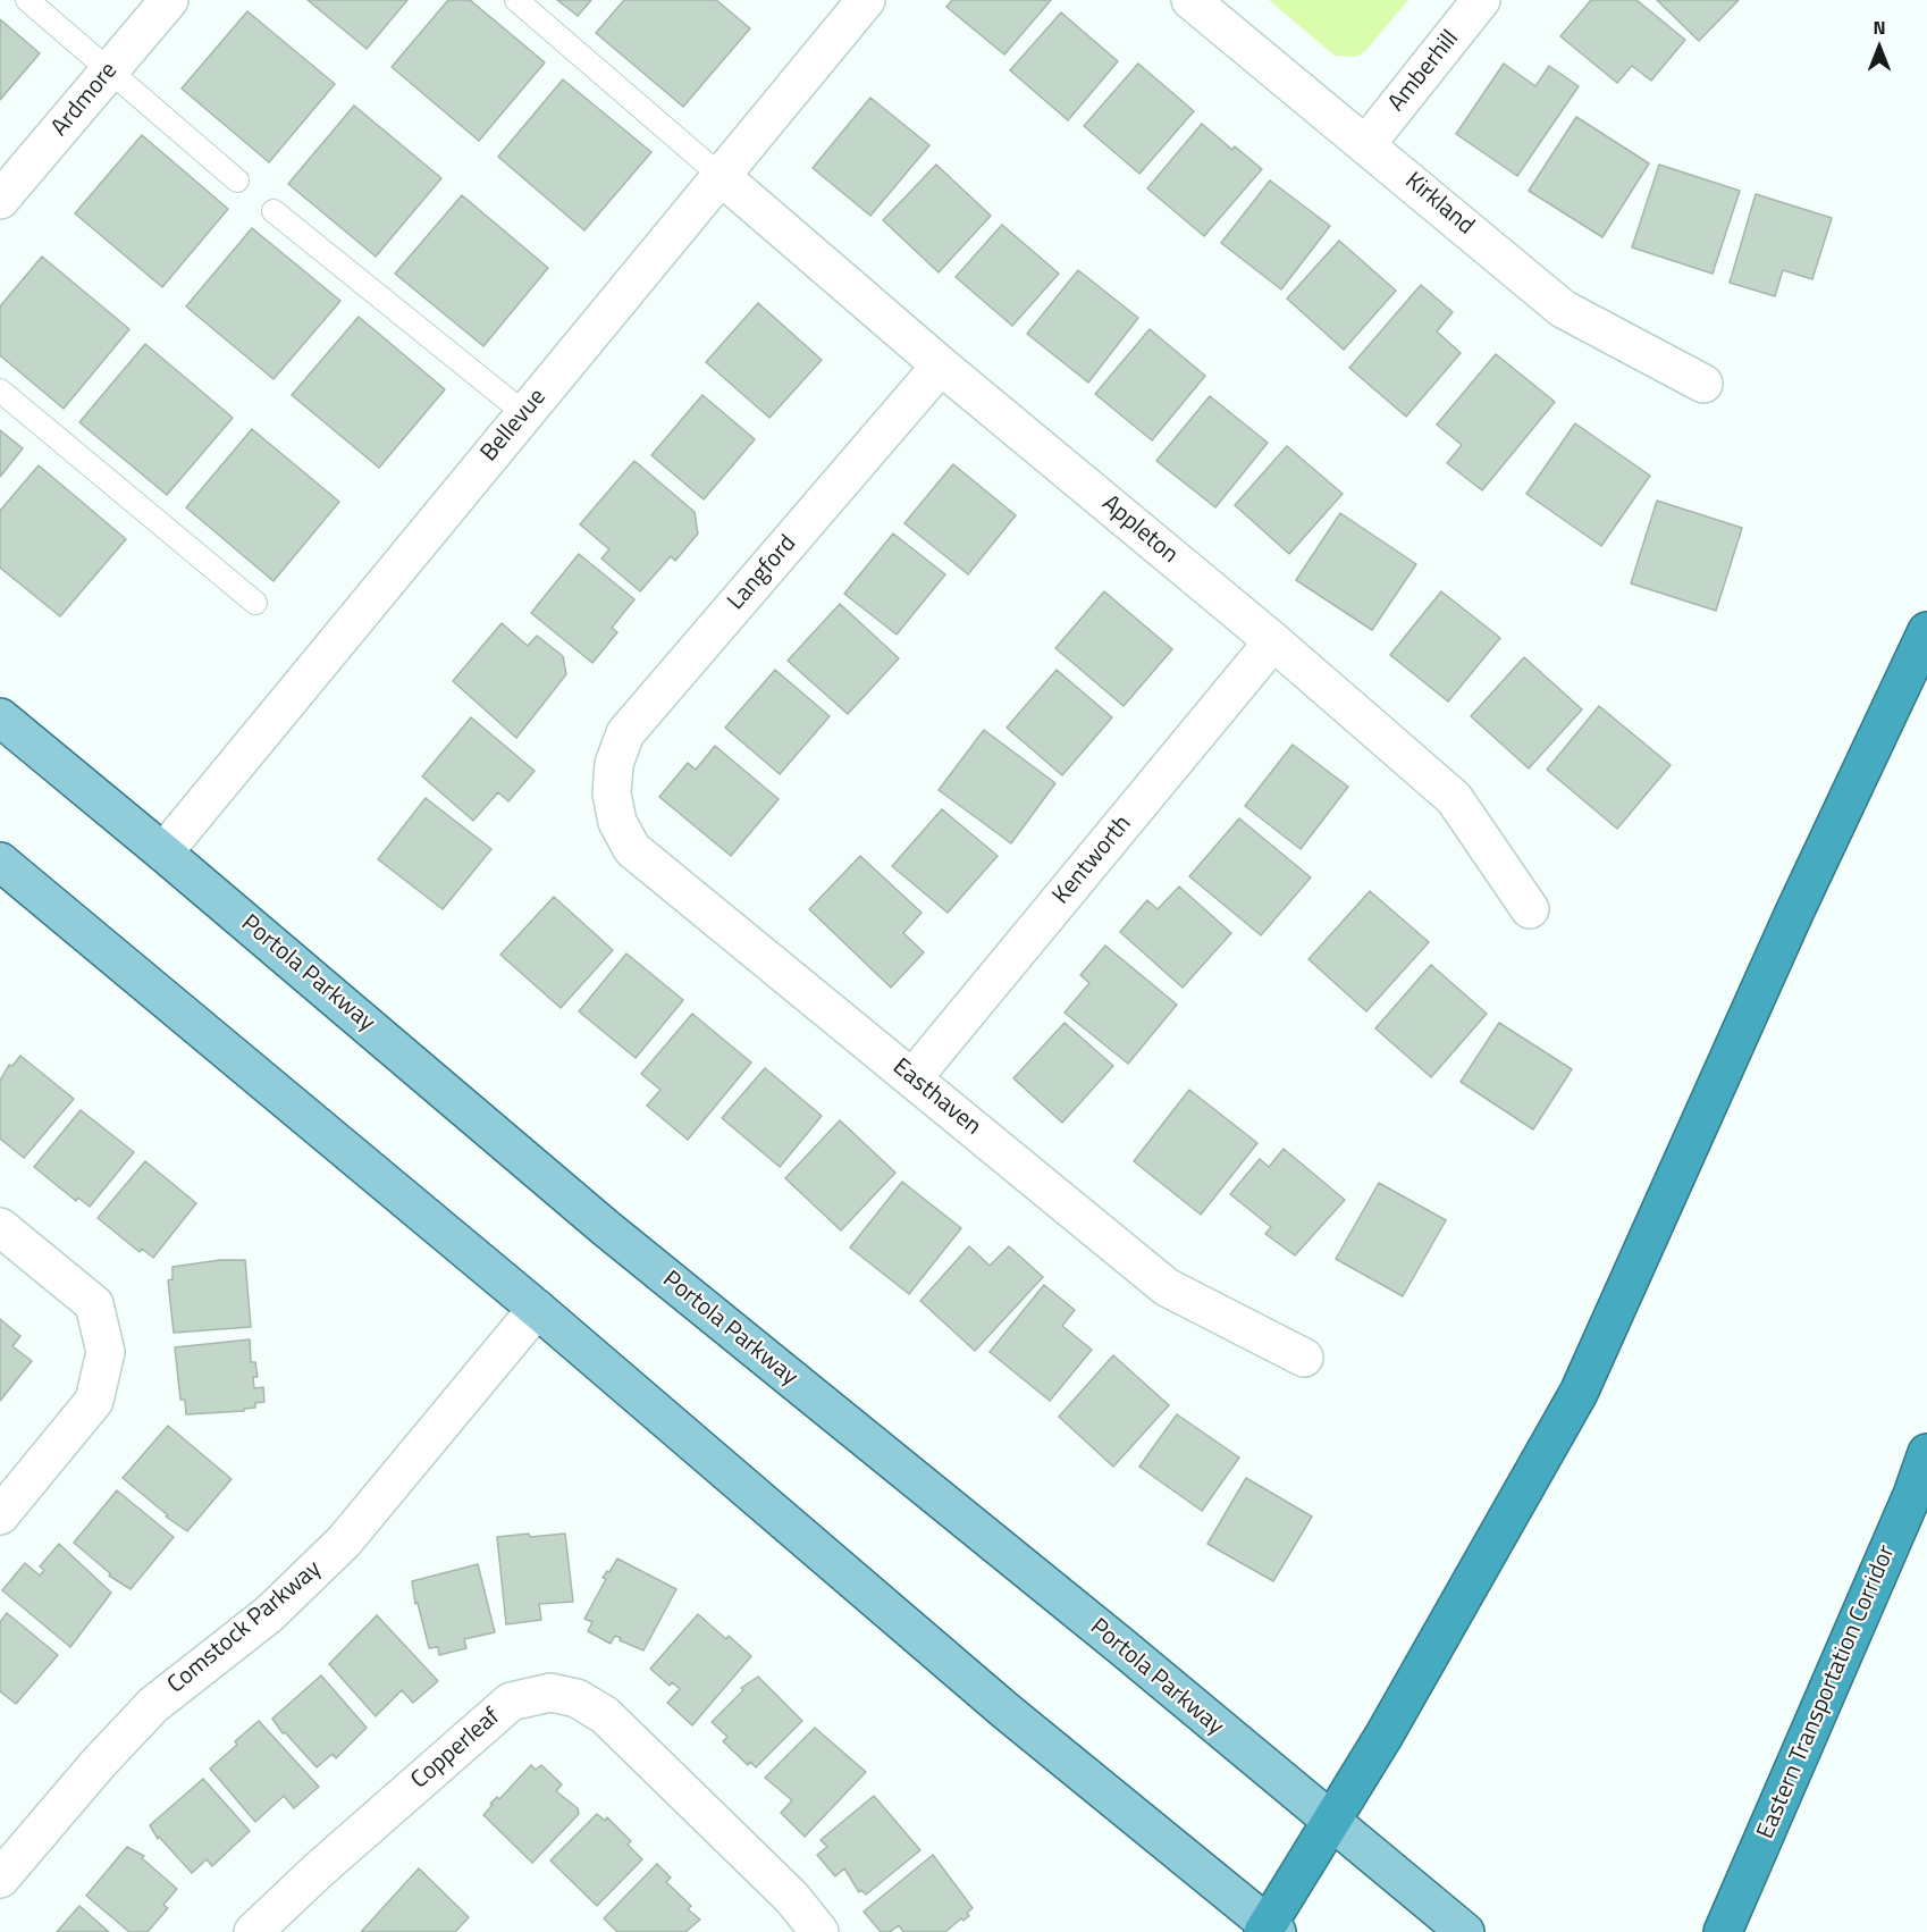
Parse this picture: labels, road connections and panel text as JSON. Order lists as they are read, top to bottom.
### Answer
{
  "streets": {
    "highway": ["Eastern Transportation Corridor"],
    "main road": ["Portola Parkway"],
    "street": [
      "Amberhill",
      "Ardmore",
      "Kirkland",
      "Bellevue",
      "Appleton",
      "Langford",
      "Kentworth",
      "Easthaven",
      "Comstock Parkway",
      "Copperleaf"
    ]
  },
  "crossings": [
    ["Amberhill", "Kirkland"],
    ["Bellevue", "Appleton"],
    ["Bellevue", "Portola Parkway"],
    ["Appleton", "Langford"],
    ["Appleton", "Kentworth"],
    ["Langford", "Easthaven"],
    ["Kentworth", "Easthaven"]
  ],
  "north": "top"
}
